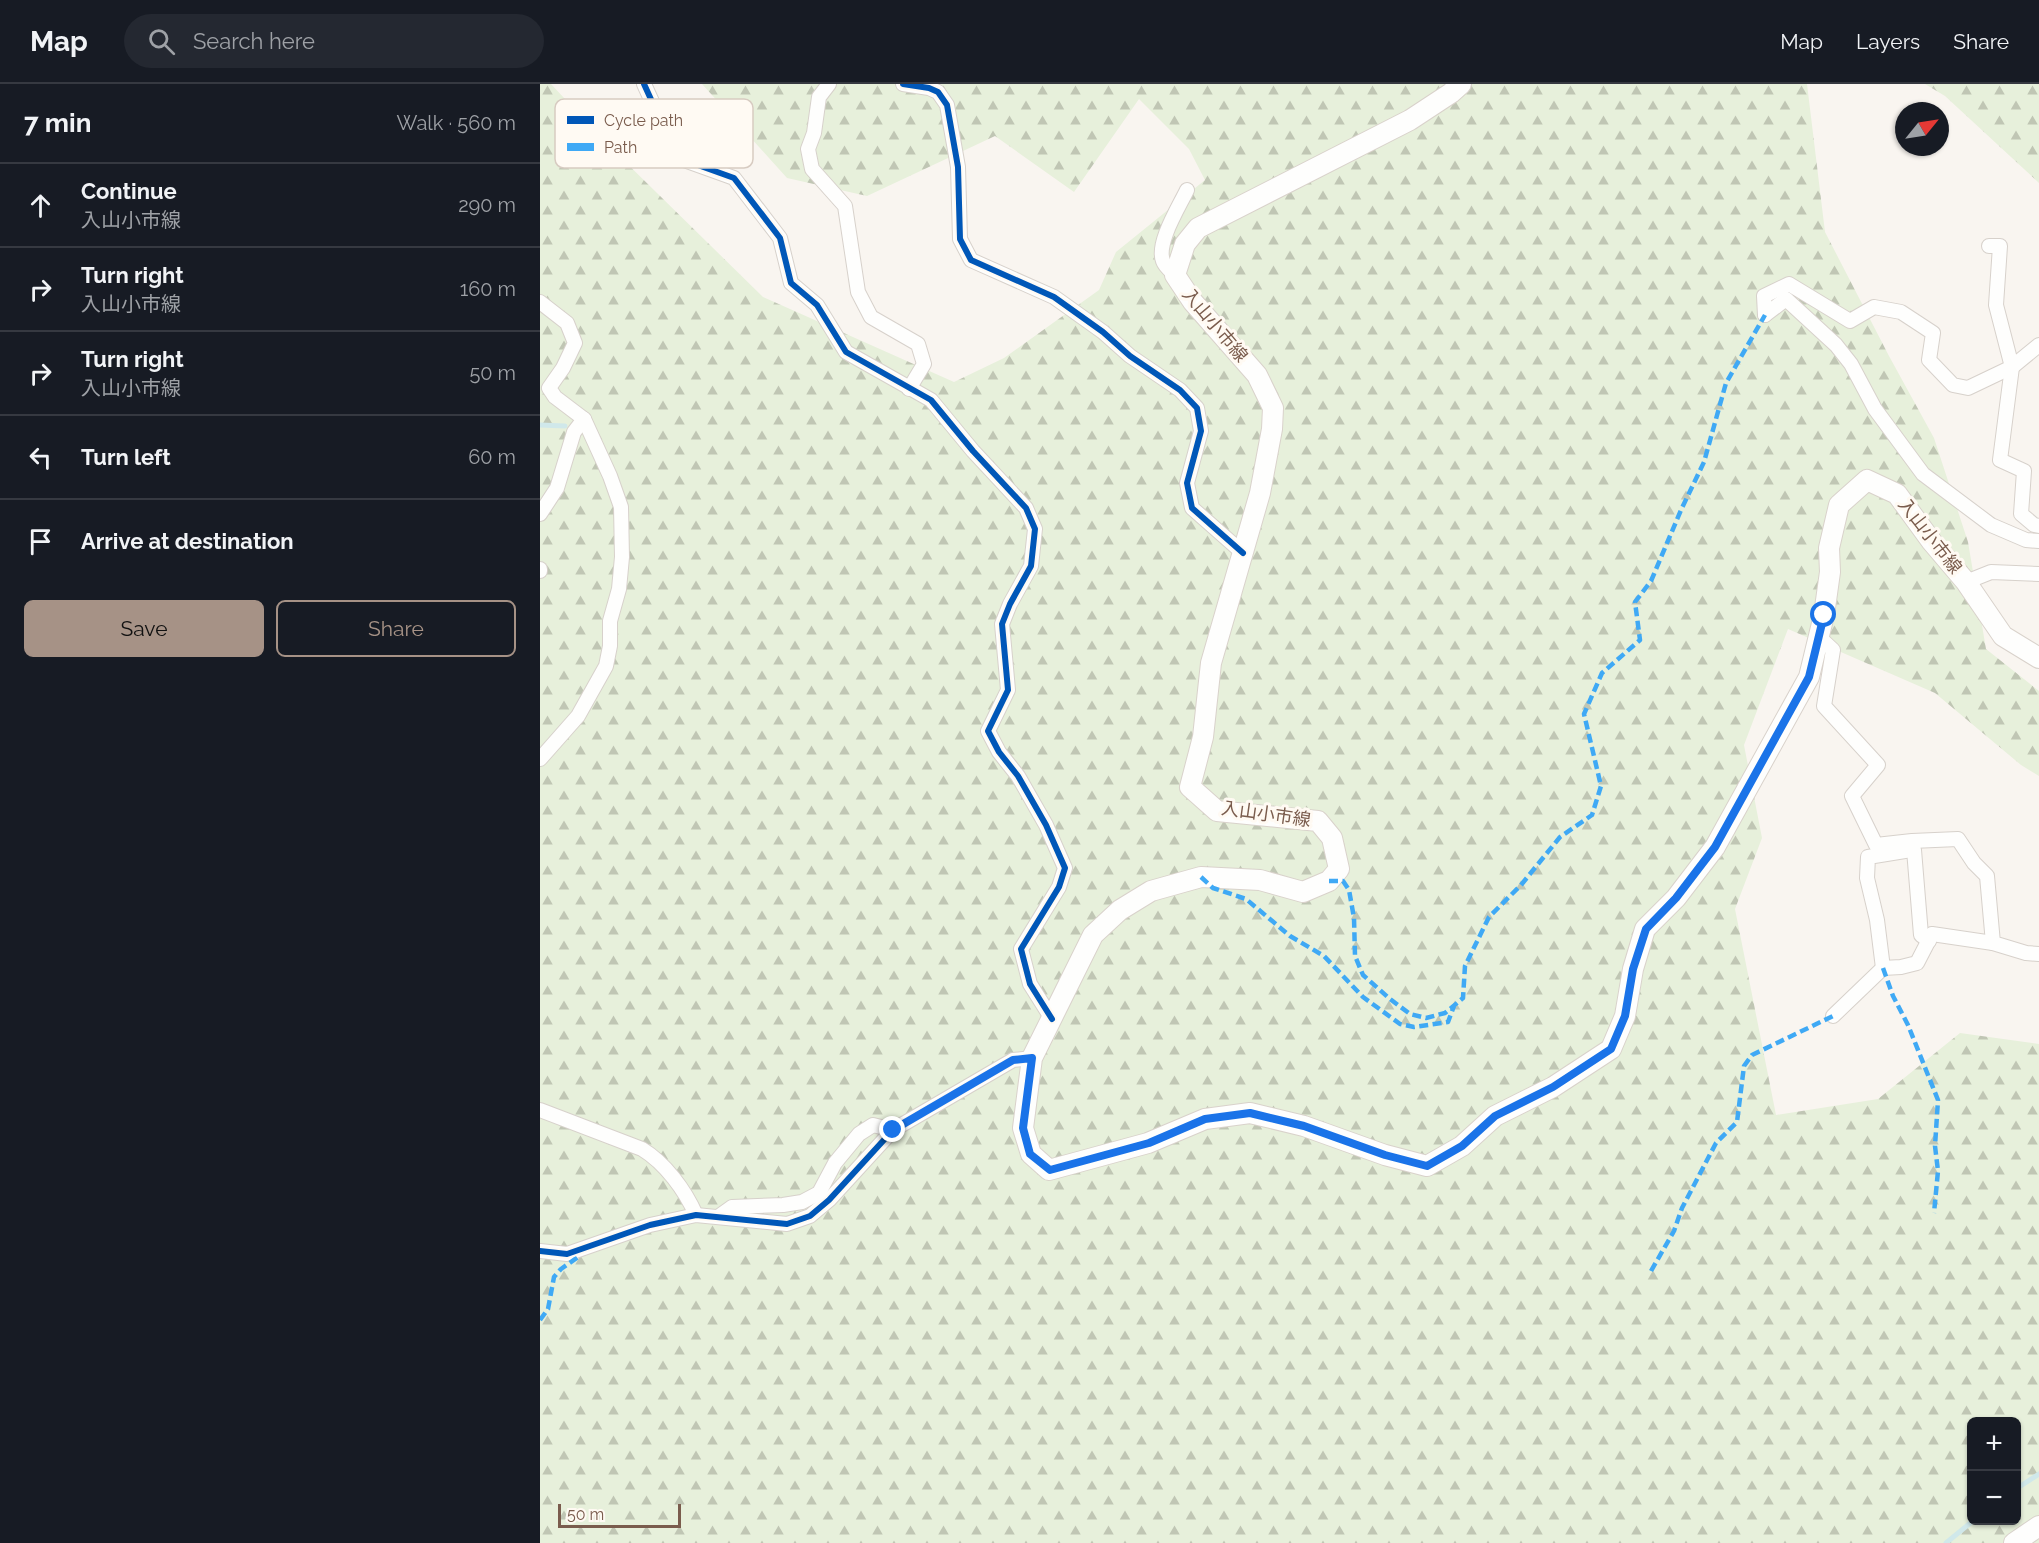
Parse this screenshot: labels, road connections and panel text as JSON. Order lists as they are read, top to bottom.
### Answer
{
  "streets": {
    "main road": ["入山小市線"]
  },
  "legend": ["Cycle path", "Path"],
  "scale_bar": "50 m",
  "north": "top right",
  "page": {
    "header": "Map",
    "search": "Search here",
    "nav": ["Map", "Layers", "Share"],
    "heading": ["7 min", "Walk · 560 m"],
    "list": [
      ["Continue", "入山小市線", "290 m"],
      ["Turn right", "入山小市線", "160 m"],
      ["Turn right", "入山小市線", "50 m"],
      ["Turn left", "60 m"],
      "Arrive at destination"
    ],
    "buttons": ["Save", "Share"],
    "map_buttons": ["+", "−"],
    "scale": "50 m"
  }
}
